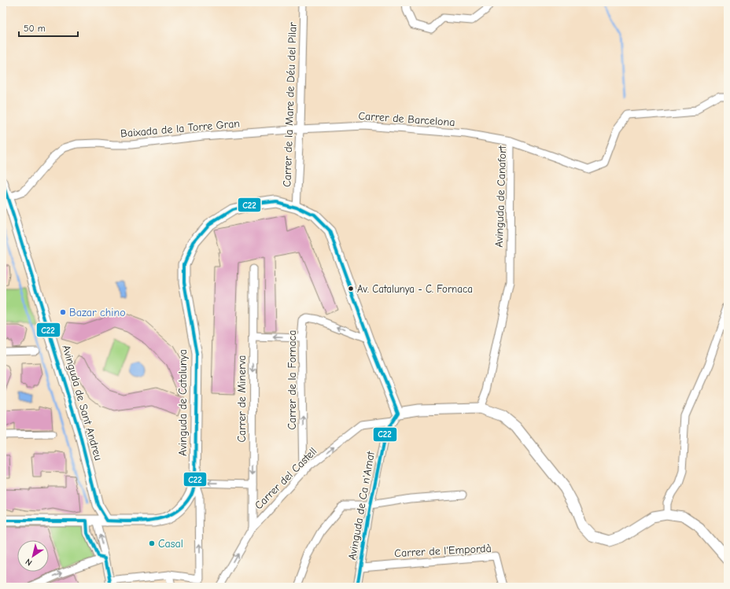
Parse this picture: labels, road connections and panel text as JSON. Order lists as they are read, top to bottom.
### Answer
{
  "streets": {
    "street": [
      "Carrer de la Mare de Déu del Pilar",
      "Carrer de Barcelona",
      "Baixada de la Torre Gran",
      "Avinguda de Canafort",
      "Carrer de la Fornaca",
      "Carrer de Minerva",
      "Avinguda de Sant Andreu",
      "Avinguda de Catalunya",
      "Carrer del Castell",
      "Avinguda de Ca n'Amat",
      "Carrer de l'Empordà"
    ]
  },
  "crossings": [
    ["Carrer de la Mare de Déu del Pilar", "Carrer de Barcelona"],
    ["Carrer de la Mare de Déu del Pilar", "Baixada de la Torre Gran"],
    ["Carrer de la Mare de Déu del Pilar", "Avinguda de Catalunya"],
    ["Carrer de Barcelona", "Baixada de la Torre Gran"],
    ["Carrer de Barcelona", "Avinguda de Canafort"],
    ["Baixada de la Torre Gran", "Avinguda de Sant Andreu"],
    ["Carrer de la Fornaca", "Avinguda de Catalunya"],
    ["Carrer de la Fornaca", "Carrer del Castell"],
    ["Carrer de Minerva", "Carrer del Castell"],
    ["Avinguda de Sant Andreu", "Avinguda de Catalunya"],
    ["Avinguda de Catalunya", "Carrer del Castell"],
    ["Avinguda de Catalunya", "Avinguda de Ca n'Amat"],
    ["Carrer del Castell", "Avinguda de Ca n'Amat"],
    ["Avinguda de Ca n'Amat", "Carrer de l'Empordà"]
  ],
  "one_way": ["Carrer de Minerva", "Carrer del Castell"],
  "places": ["Av. Catalunya - C. Fornaca", "Bazar chino", "Casal"],
  "lines": ["transit line C22"],
  "scale_bar": "50 m",
  "north": "bottom left"
}
